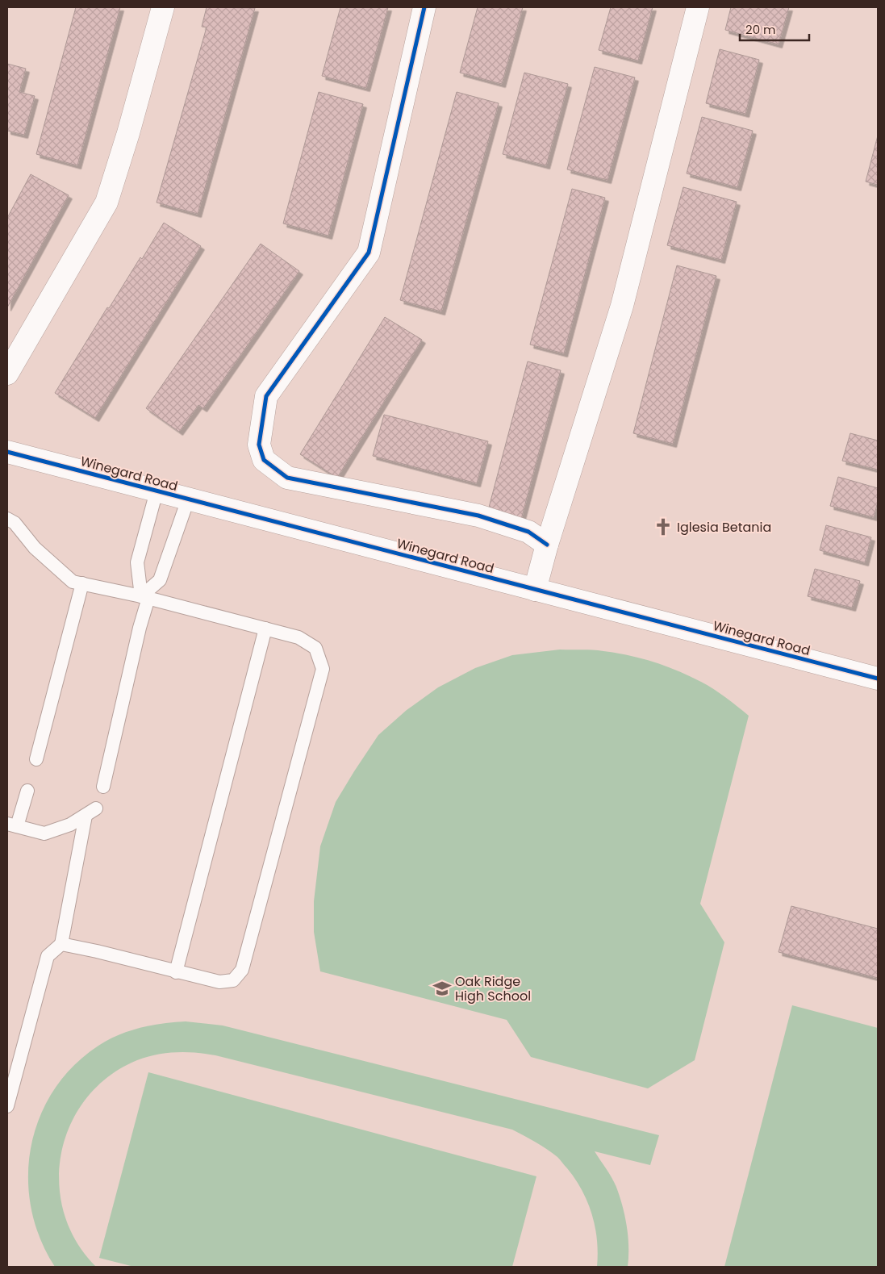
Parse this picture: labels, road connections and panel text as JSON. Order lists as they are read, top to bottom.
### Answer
{
  "streets": {
    "street": ["Winegard Road"]
  },
  "places": {
    "church": ["Iglesia Betania"],
    "school or university": ["Oak Ridge High School"]
  },
  "scale_bar": "20 m"
}
